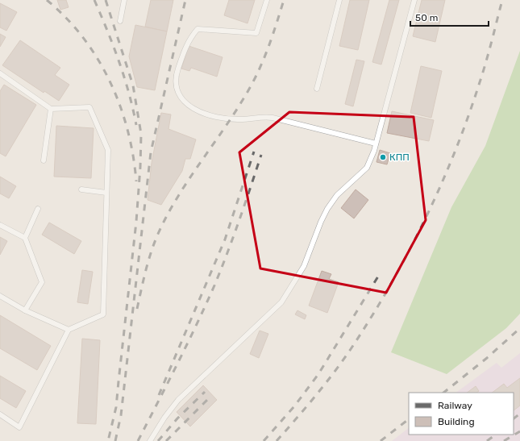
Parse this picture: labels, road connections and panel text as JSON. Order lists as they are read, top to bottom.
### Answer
{
  "places": ["КПП"],
  "legend": ["Railway", "Building"],
  "scale_bar": "50 m"
}
